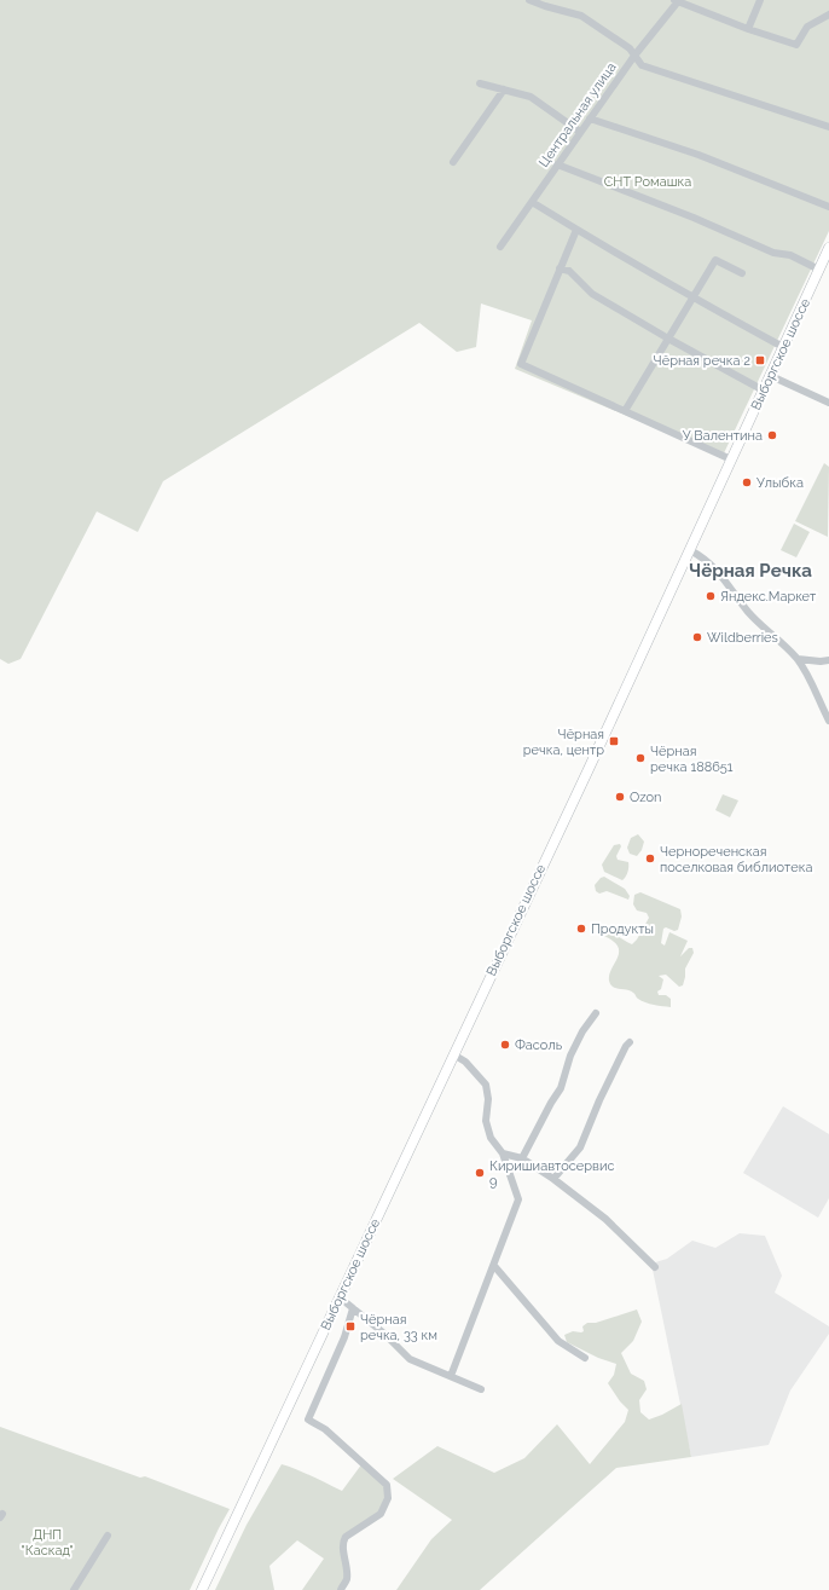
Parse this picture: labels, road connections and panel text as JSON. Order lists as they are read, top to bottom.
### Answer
{
  "streets": {
    "main road": ["Выборгское шоссе"],
    "street": ["Центральная улица"]
  },
  "districts": ["Чёрная Речка"],
  "parks": ["СНТ Ромашка", "ДНП \"Каскад\""],
  "places": {
    "transit": ["Чёрная речка 2", "Чёрная речка, центр", "Чёрная речка, 33 км"],
    "other": [
      "У Валентина",
      "Улыбка",
      "Яндекс.Маркет",
      "Wildberries",
      "Чёрная речка 188651",
      "Ozon",
      "Чернореченская поселковая библиотека",
      "Продукты",
      "Фасоль",
      "Киришиавтосервис 9"
    ]
  }
}
